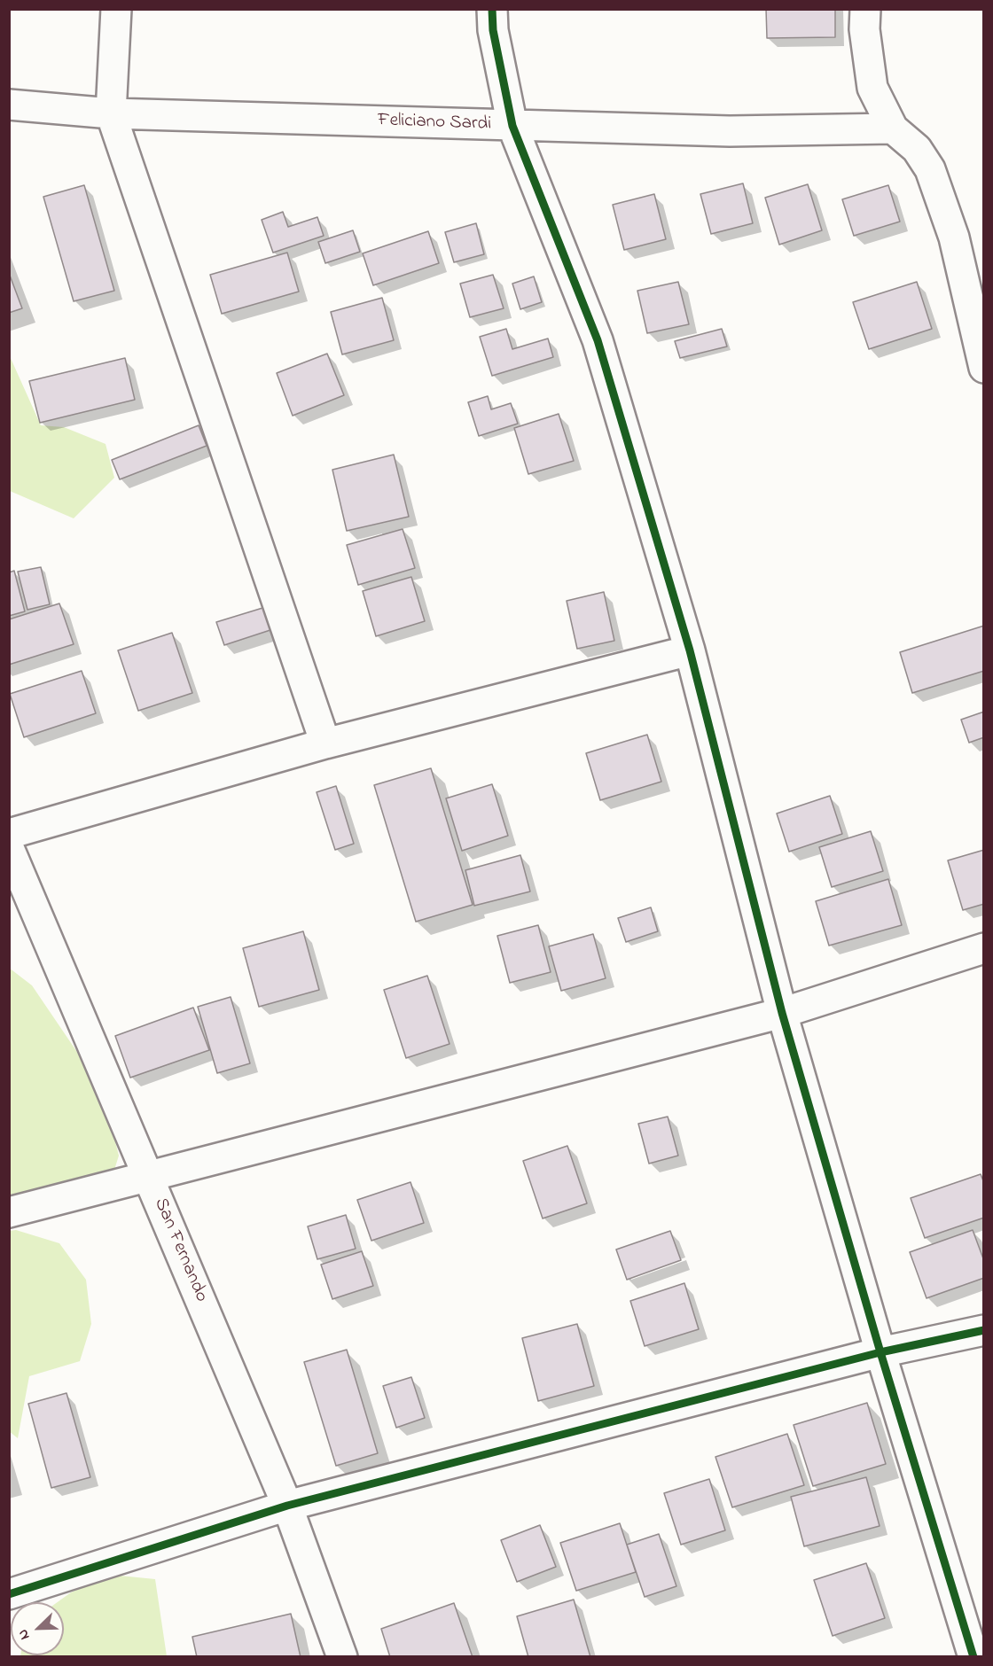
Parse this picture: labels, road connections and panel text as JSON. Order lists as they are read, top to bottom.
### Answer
{
  "streets": {
    "street": ["Feliciano Sardi", "San Fernando"]
  },
  "north": "bottom left"
}
